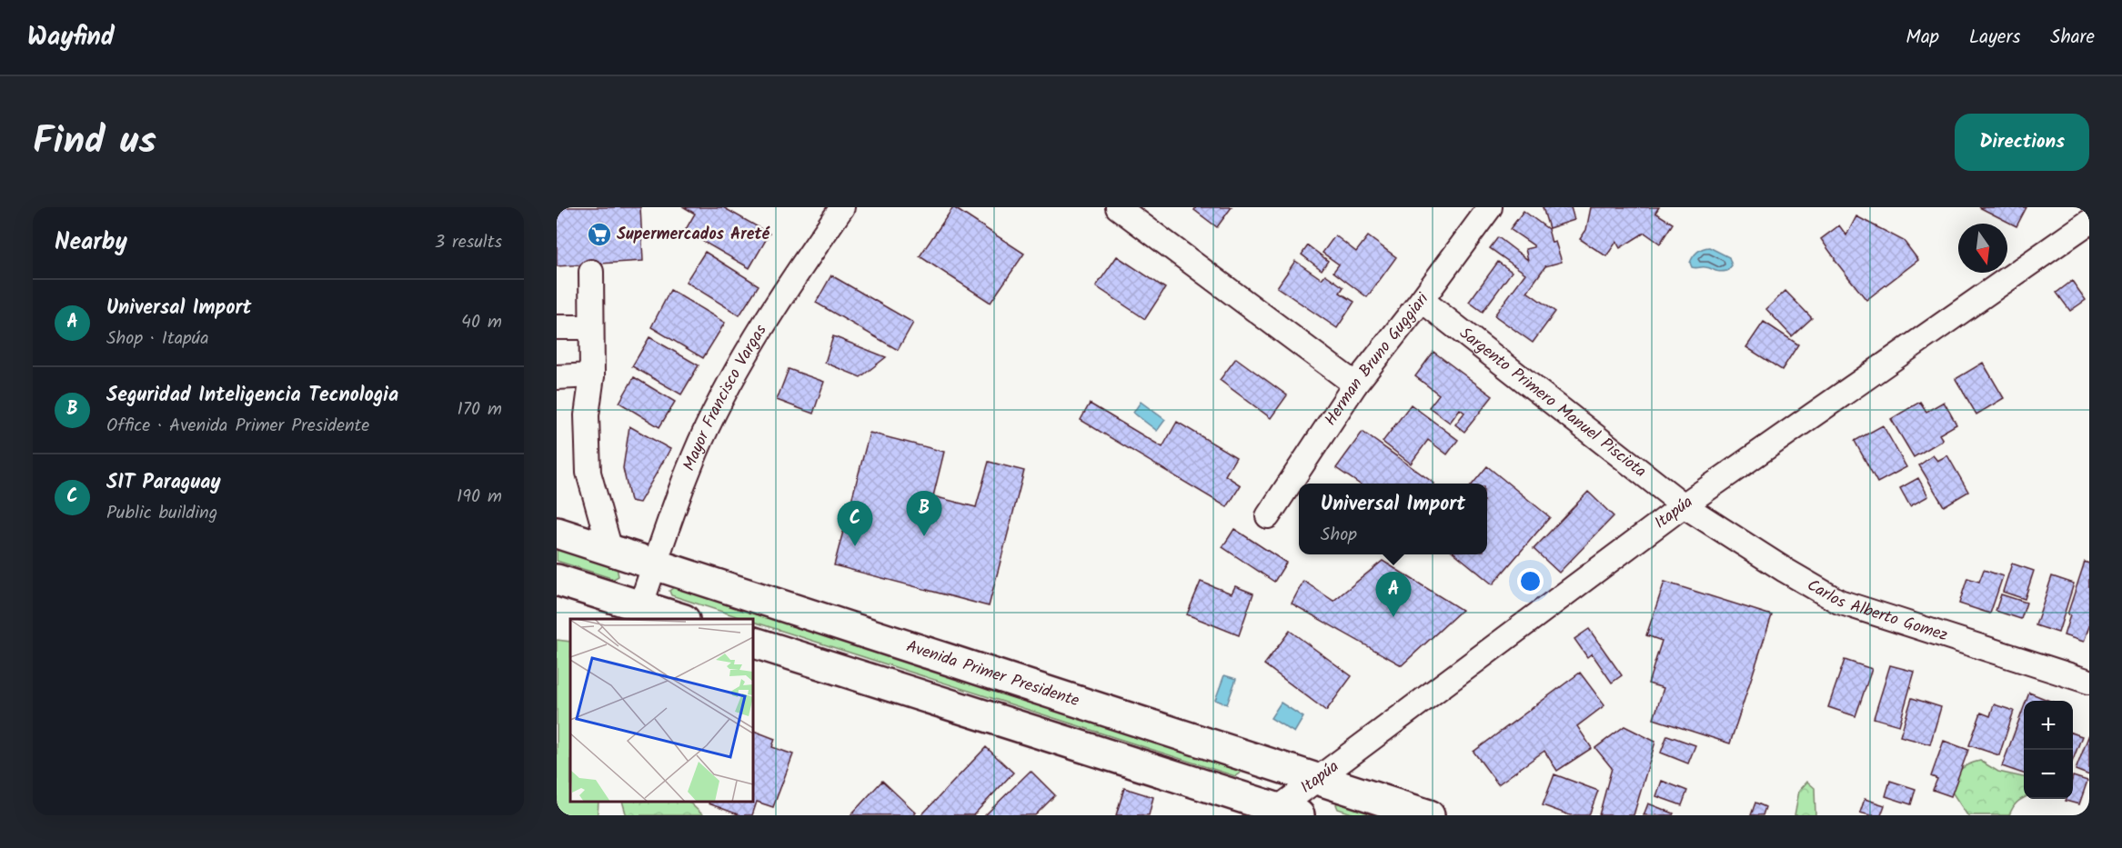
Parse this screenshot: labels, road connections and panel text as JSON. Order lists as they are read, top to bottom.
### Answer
{
  "streets": {
    "main road": ["Avenida Primer Presidente"],
    "street": [
      "Herman Bruno Guggiari",
      "Mayor Francisco Vargas",
      "Sargento Primero Manuel Pisciota",
      "Itapúa",
      "Carlos Alberto Gomez"
    ]
  },
  "crossings": [
    ["Herman Bruno Guggiari", "Sargento Primero Manuel Pisciota"],
    ["Mayor Francisco Vargas", "Avenida Primer Presidente"],
    ["Sargento Primero Manuel Pisciota", "Itapúa"],
    ["Sargento Primero Manuel Pisciota", "Carlos Alberto Gomez"],
    ["Itapúa", "Carlos Alberto Gomez"],
    ["Itapúa", "Avenida Primer Presidente"]
  ],
  "places": {
    "supermarket": ["Supermercados Areté"]
  },
  "north": "bottom",
  "page": {
    "header": "Wayfind",
    "nav": ["Map", "Layers", "Share"],
    "title": "Find us",
    "buttons": "Directions",
    "heading": ["Nearby", "3 results"],
    "list": [
      {
        "mark": "A",
        "name": "Universal Import",
        "note": "Shop · Itapúa",
        "value": "40 m"
      },
      {
        "mark": "B",
        "name": "Seguridad Inteligencia Tecnologia",
        "note": "Office · Avenida Primer Presidente",
        "value": "170 m"
      },
      {
        "mark": "C",
        "name": "SIT Paraguay",
        "note": "Public building",
        "value": "190 m"
      }
    ],
    "popup": ["Universal Import", "Shop"],
    "pins": ["B", "C", "A"],
    "map_buttons": ["+", "−"]
  }
}
